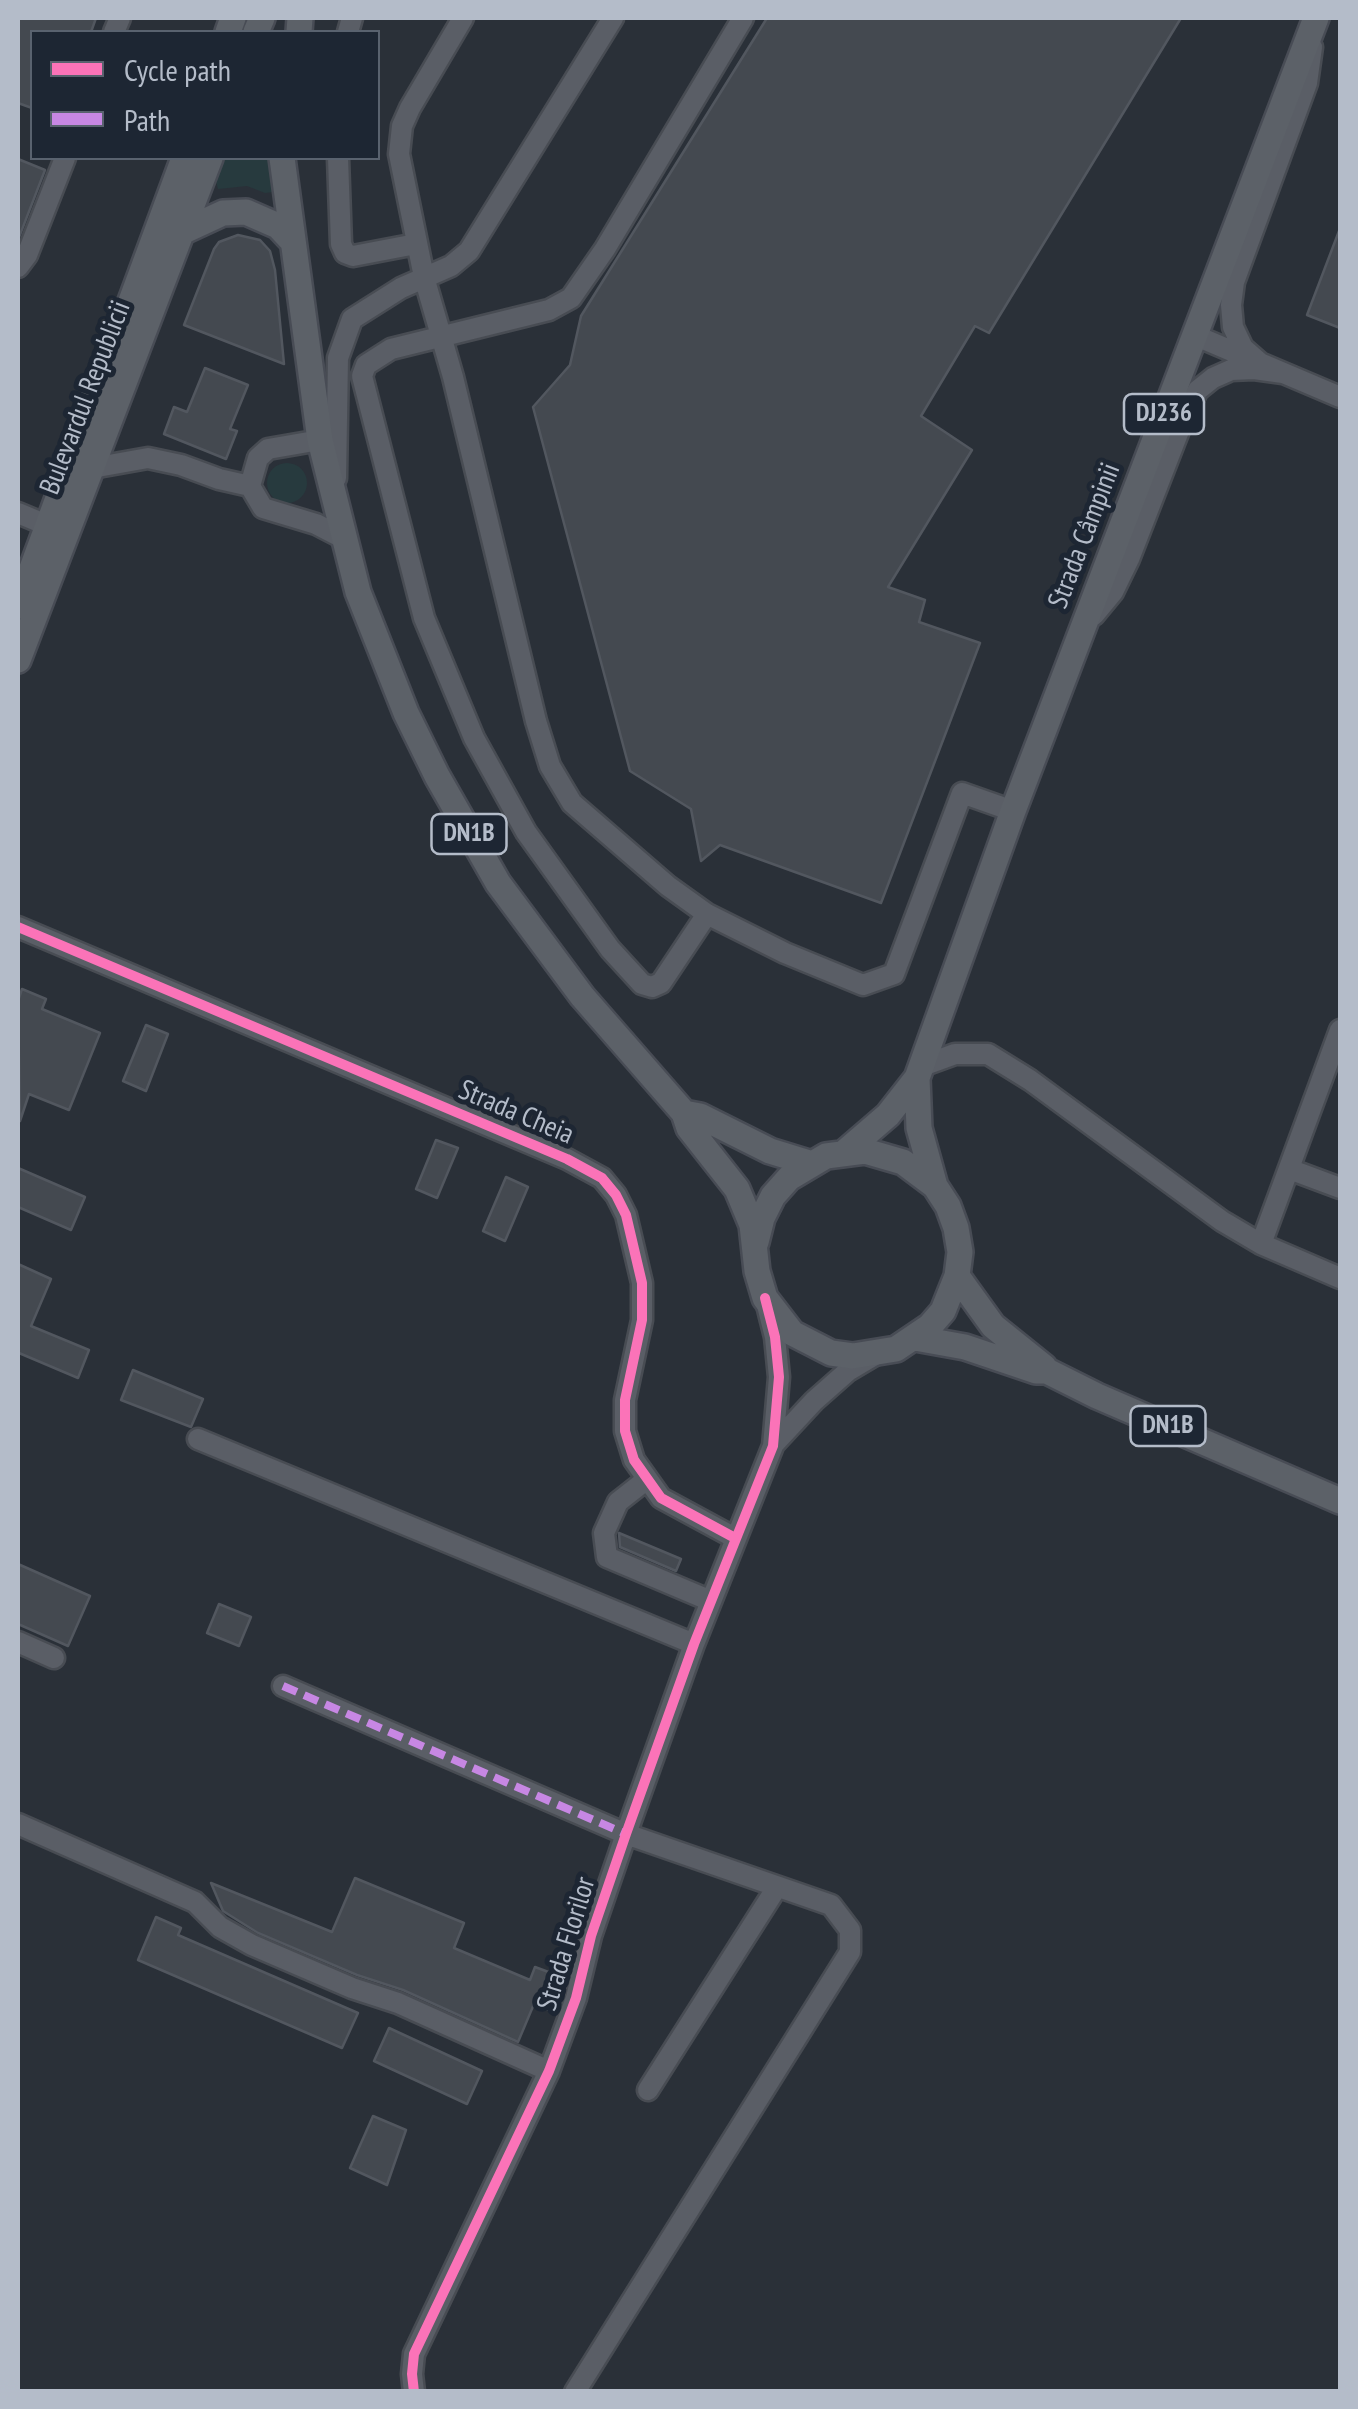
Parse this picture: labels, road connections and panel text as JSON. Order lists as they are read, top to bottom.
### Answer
{
  "streets": {
    "main road": [
      "Bulevardul Republicii",
      "DJ236",
      "Strada Câmpinii",
      "DN1B"
    ],
    "street": ["Strada Cheia", "Strada Florilor"]
  },
  "crossings": [
    ["DJ236", "Strada Câmpinii"],
    ["DJ236", "DN1B"],
    ["Strada Cheia", "Strada Florilor"]
  ],
  "legend": ["Cycle path", "Path"]
}
